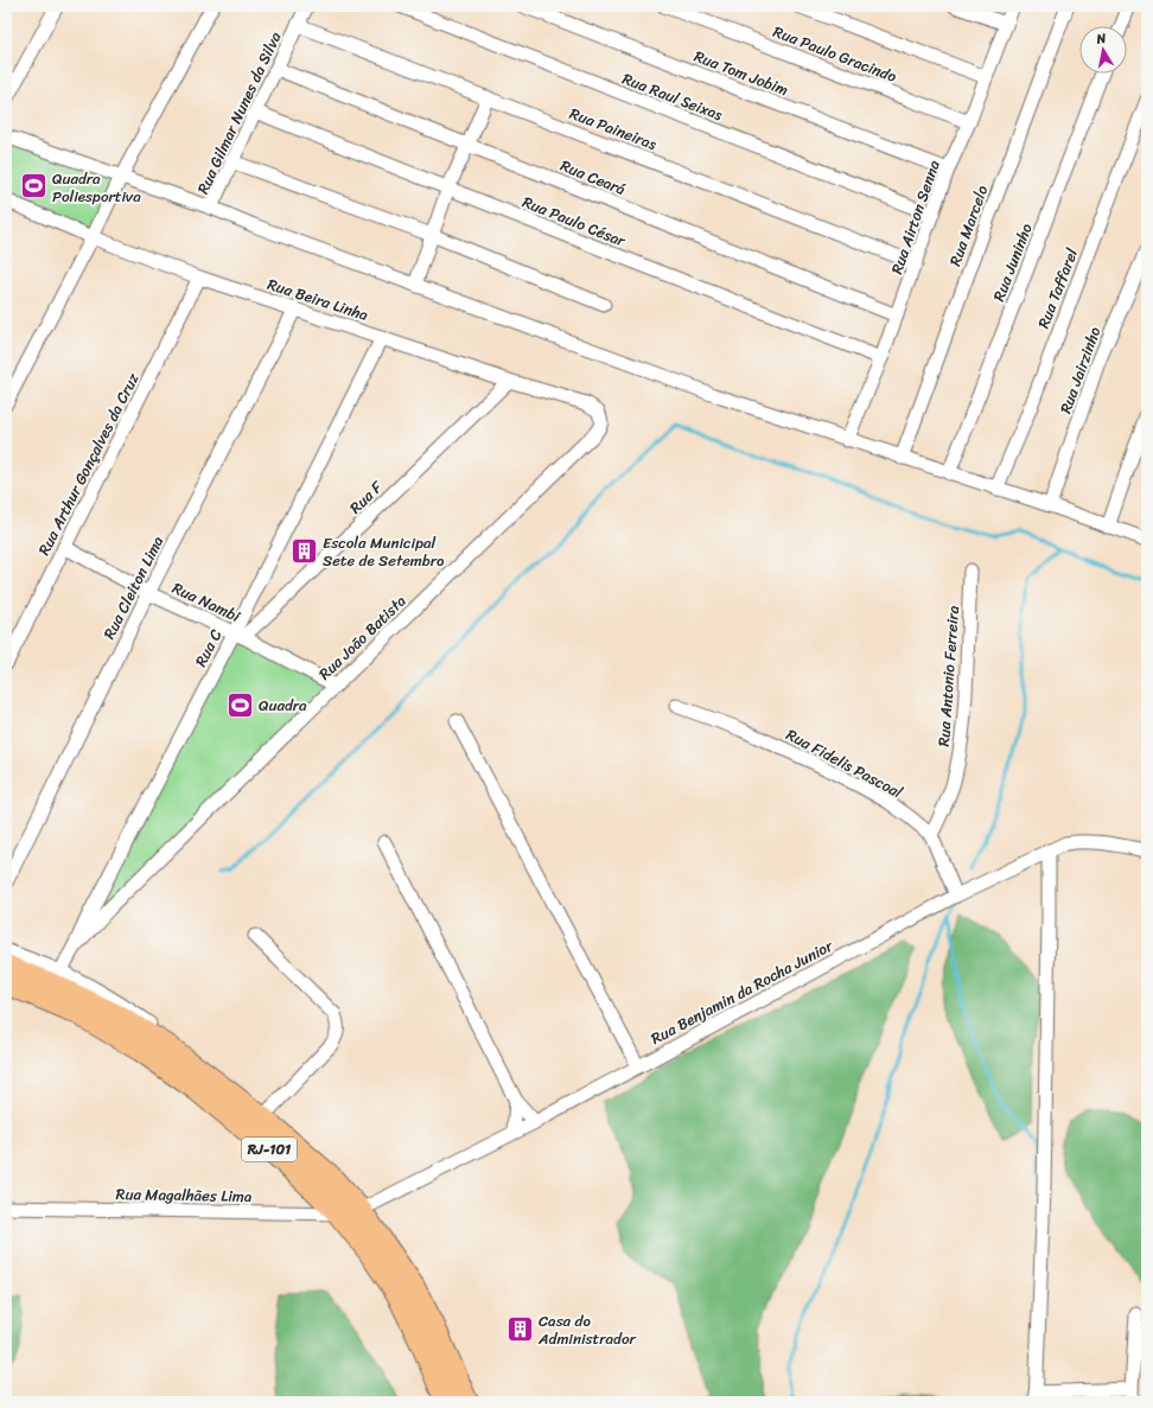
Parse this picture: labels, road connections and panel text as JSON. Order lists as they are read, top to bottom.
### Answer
{
  "streets": {
    "main road": ["RJ-101"],
    "street": [
      "Rua Paulo Gracindo",
      "Rua Tom Jobim",
      "Rua Raul Seixas",
      "Rua Gilmar Nunes da Silva",
      "Rua Paineiras",
      "Rua Ceará",
      "Rua Airton Senna",
      "Rua Paulo César",
      "Rua Marcelo",
      "Rua Juninho",
      "Rua Taffarel",
      "Rua Beira Linha",
      "Rua Jairzinho",
      "Rua Arthur Gonçalves da Cruz",
      "Rua F",
      "Rua Cleiton Lima",
      "Rua Nambi",
      "Rua Joāo Batista",
      "Rua C",
      "Rua Antonio Ferreira",
      "Rua Fidelis Pascoal",
      "Rua Benjamin da Rocha Junior",
      "Rua Magalhães Lima"
    ]
  },
  "crossings": [
    ["Rua Paulo Gracindo", "Rua Airton Senna"],
    ["Rua Tom Jobim", "Rua Airton Senna"],
    ["Rua Raul Seixas", "Rua Airton Senna"],
    ["Rua Gilmar Nunes da Silva", "Rua Paineiras"],
    ["Rua Gilmar Nunes da Silva", "Rua Ceará"],
    ["Rua Gilmar Nunes da Silva", "Rua Paulo César"],
    ["Rua Paineiras", "Rua Airton Senna"],
    ["Rua Ceará", "Rua Airton Senna"],
    ["Rua Airton Senna", "Rua Paulo César"],
    ["Rua Beira Linha", "Rua Arthur Gonçalves da Cruz"],
    ["Rua Beira Linha", "Rua F"],
    ["Rua Beira Linha", "Rua Cleiton Lima"],
    ["Rua Beira Linha", "Rua Joāo Batista"],
    ["Rua Beira Linha", "Rua C"],
    ["Rua Arthur Gonçalves da Cruz", "Rua Nambi"],
    ["Rua F", "Rua Nambi"],
    ["Rua F", "Rua C"],
    ["Rua Cleiton Lima", "Rua Nambi"],
    ["Rua Nambi", "Rua Joāo Batista"],
    ["Rua Nambi", "Rua C"],
    ["Rua Joāo Batista", "Rua C"],
    ["Rua Antonio Ferreira", "Rua Fidelis Pascoal"],
    ["Rua Fidelis Pascoal", "Rua Benjamin da Rocha Junior"],
    ["Rua Benjamin da Rocha Junior", "RJ-101"],
    ["Rua Benjamin da Rocha Junior", "Rua Magalhães Lima"],
    ["RJ-101", "Rua Magalhães Lima"]
  ],
  "places": {
    "sports": ["Quadra Poliesportiva", "Quadra"],
    "building": ["Escola Municipal Sete de Setembro", "Casa do Administrador"]
  },
  "north": "top"
}
